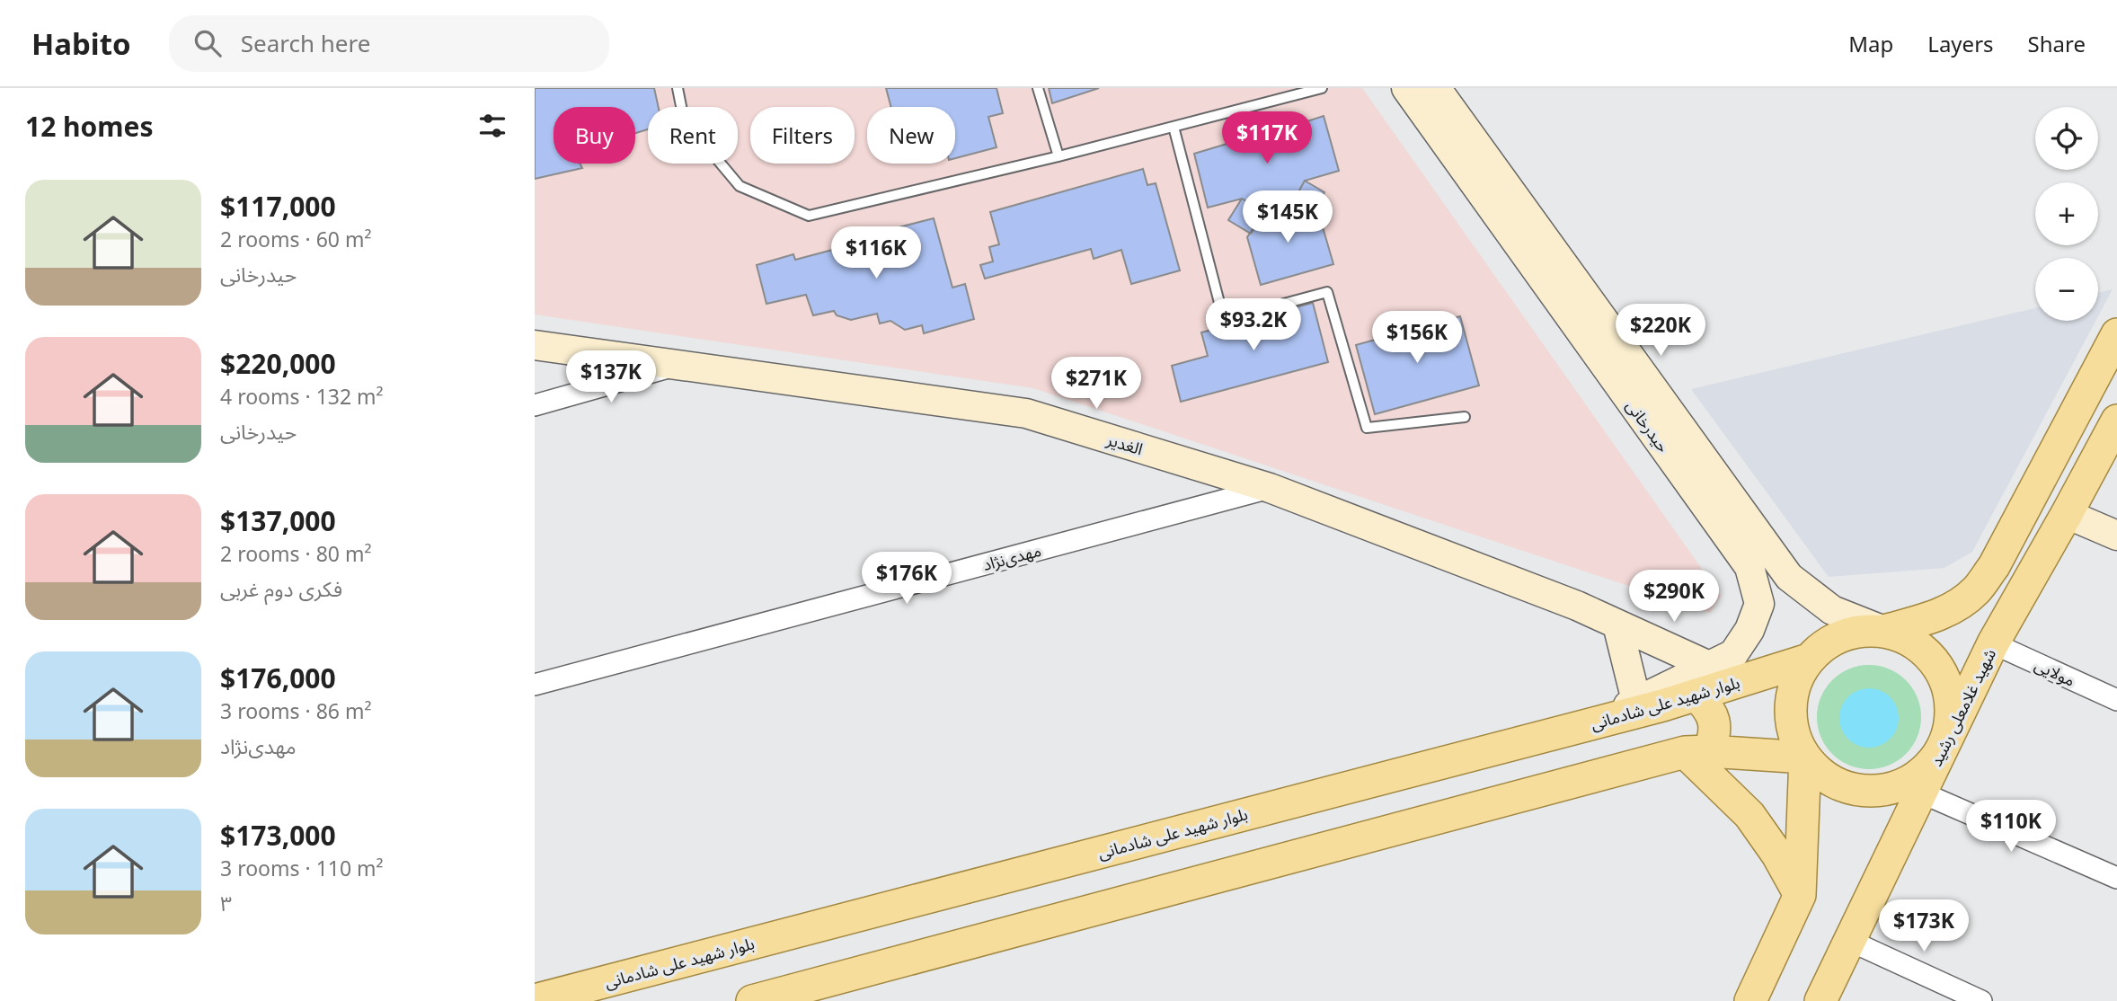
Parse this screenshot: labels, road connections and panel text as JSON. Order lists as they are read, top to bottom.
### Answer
{
  "streets": {
    "main road": [
      "حیدرخانی",
      "الغدیر",
      "بلوار شهید علی شادمانی",
      "شهید غلامعلی رشید"
    ],
    "street": ["مهدی‌نژاد", "مولایی"]
  },
  "crossings": [
    ["حیدرخانی", "الغدیر"],
    ["حیدرخانی", "بلوار شهید علی شادمانی"],
    ["حیدرخانی", "شهید غلامعلی رشید"],
    ["الغدیر", "مهدی‌نژاد"],
    ["مولایی", "شهید غلامعلی رشید"],
    ["بلوار شهید علی شادمانی", "شهید غلامعلی رشید"]
  ],
  "page": {
    "header": "Habito",
    "search": "Search here",
    "nav": ["Map", "Layers", "Share"],
    "heading": "12 homes",
    "map_buttons": ["+", "−"],
    "chip": [
      "Buy",
      "Rent",
      "Filters",
      "New"
    ],
    "price": [
      "$117K",
      "$145K",
      "$116K",
      "$93.2K",
      "$220K",
      "$156K",
      "$137K",
      "$271K",
      "$176K",
      "$290K",
      "$110K",
      "$173K"
    ],
    "list": [
      {
        "name": "$117,000",
        "note": "2 rooms · 60 m² · حیدرخانی"
      },
      {
        "name": "$220,000",
        "note": "4 rooms · 132 m² · حیدرخانی"
      },
      {
        "name": "$137,000",
        "note": "2 rooms · 80 m² · فکری دوم غربی"
      },
      {
        "name": "$176,000",
        "note": "3 rooms · 86 m² · مهدی‌نژاد"
      },
      {
        "name": "$173,000",
        "note": "3 rooms · 110 m² · ۳"
      }
    ]
  }
}
